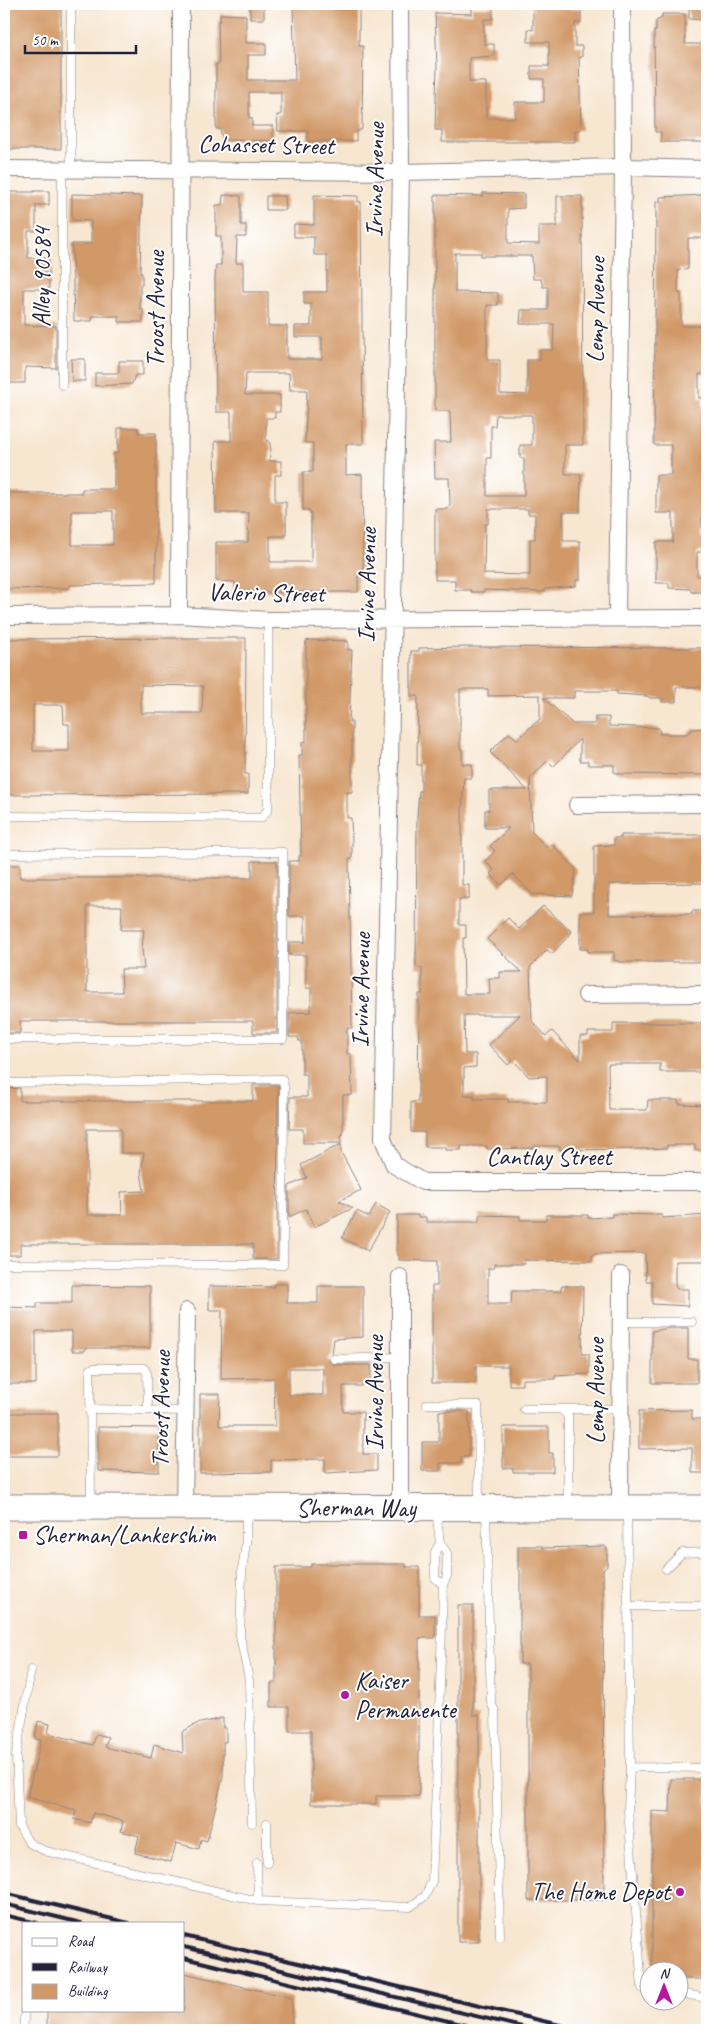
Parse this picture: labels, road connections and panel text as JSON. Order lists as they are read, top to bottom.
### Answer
{
  "streets": {
    "main road": ["Sherman Way"],
    "street": [
      "Cohasset Street",
      "Irvine Avenue",
      "Troost Avenue",
      "Lemp Avenue",
      "Valerio Street",
      "Cantlay Street"
    ],
    "lane": ["Alley 90584"]
  },
  "crossings": [
    ["Cohasset Street", "Irvine Avenue"],
    ["Cohasset Street", "Alley 90584"],
    ["Cohasset Street", "Troost Avenue"],
    ["Cohasset Street", "Lemp Avenue"],
    ["Irvine Avenue", "Valerio Street"],
    ["Irvine Avenue", "Cantlay Street"],
    ["Irvine Avenue", "Sherman Way"],
    ["Troost Avenue", "Valerio Street"],
    ["Troost Avenue", "Sherman Way"],
    ["Lemp Avenue", "Valerio Street"],
    ["Lemp Avenue", "Sherman Way"]
  ],
  "places": {
    "transit": ["Sherman/Lankershim"],
    "other": ["Kaiser Permanente", "The Home Depot"]
  },
  "legend": ["Road", "Railway", "Building"],
  "scale_bar": "50 m",
  "north": "top"
}
